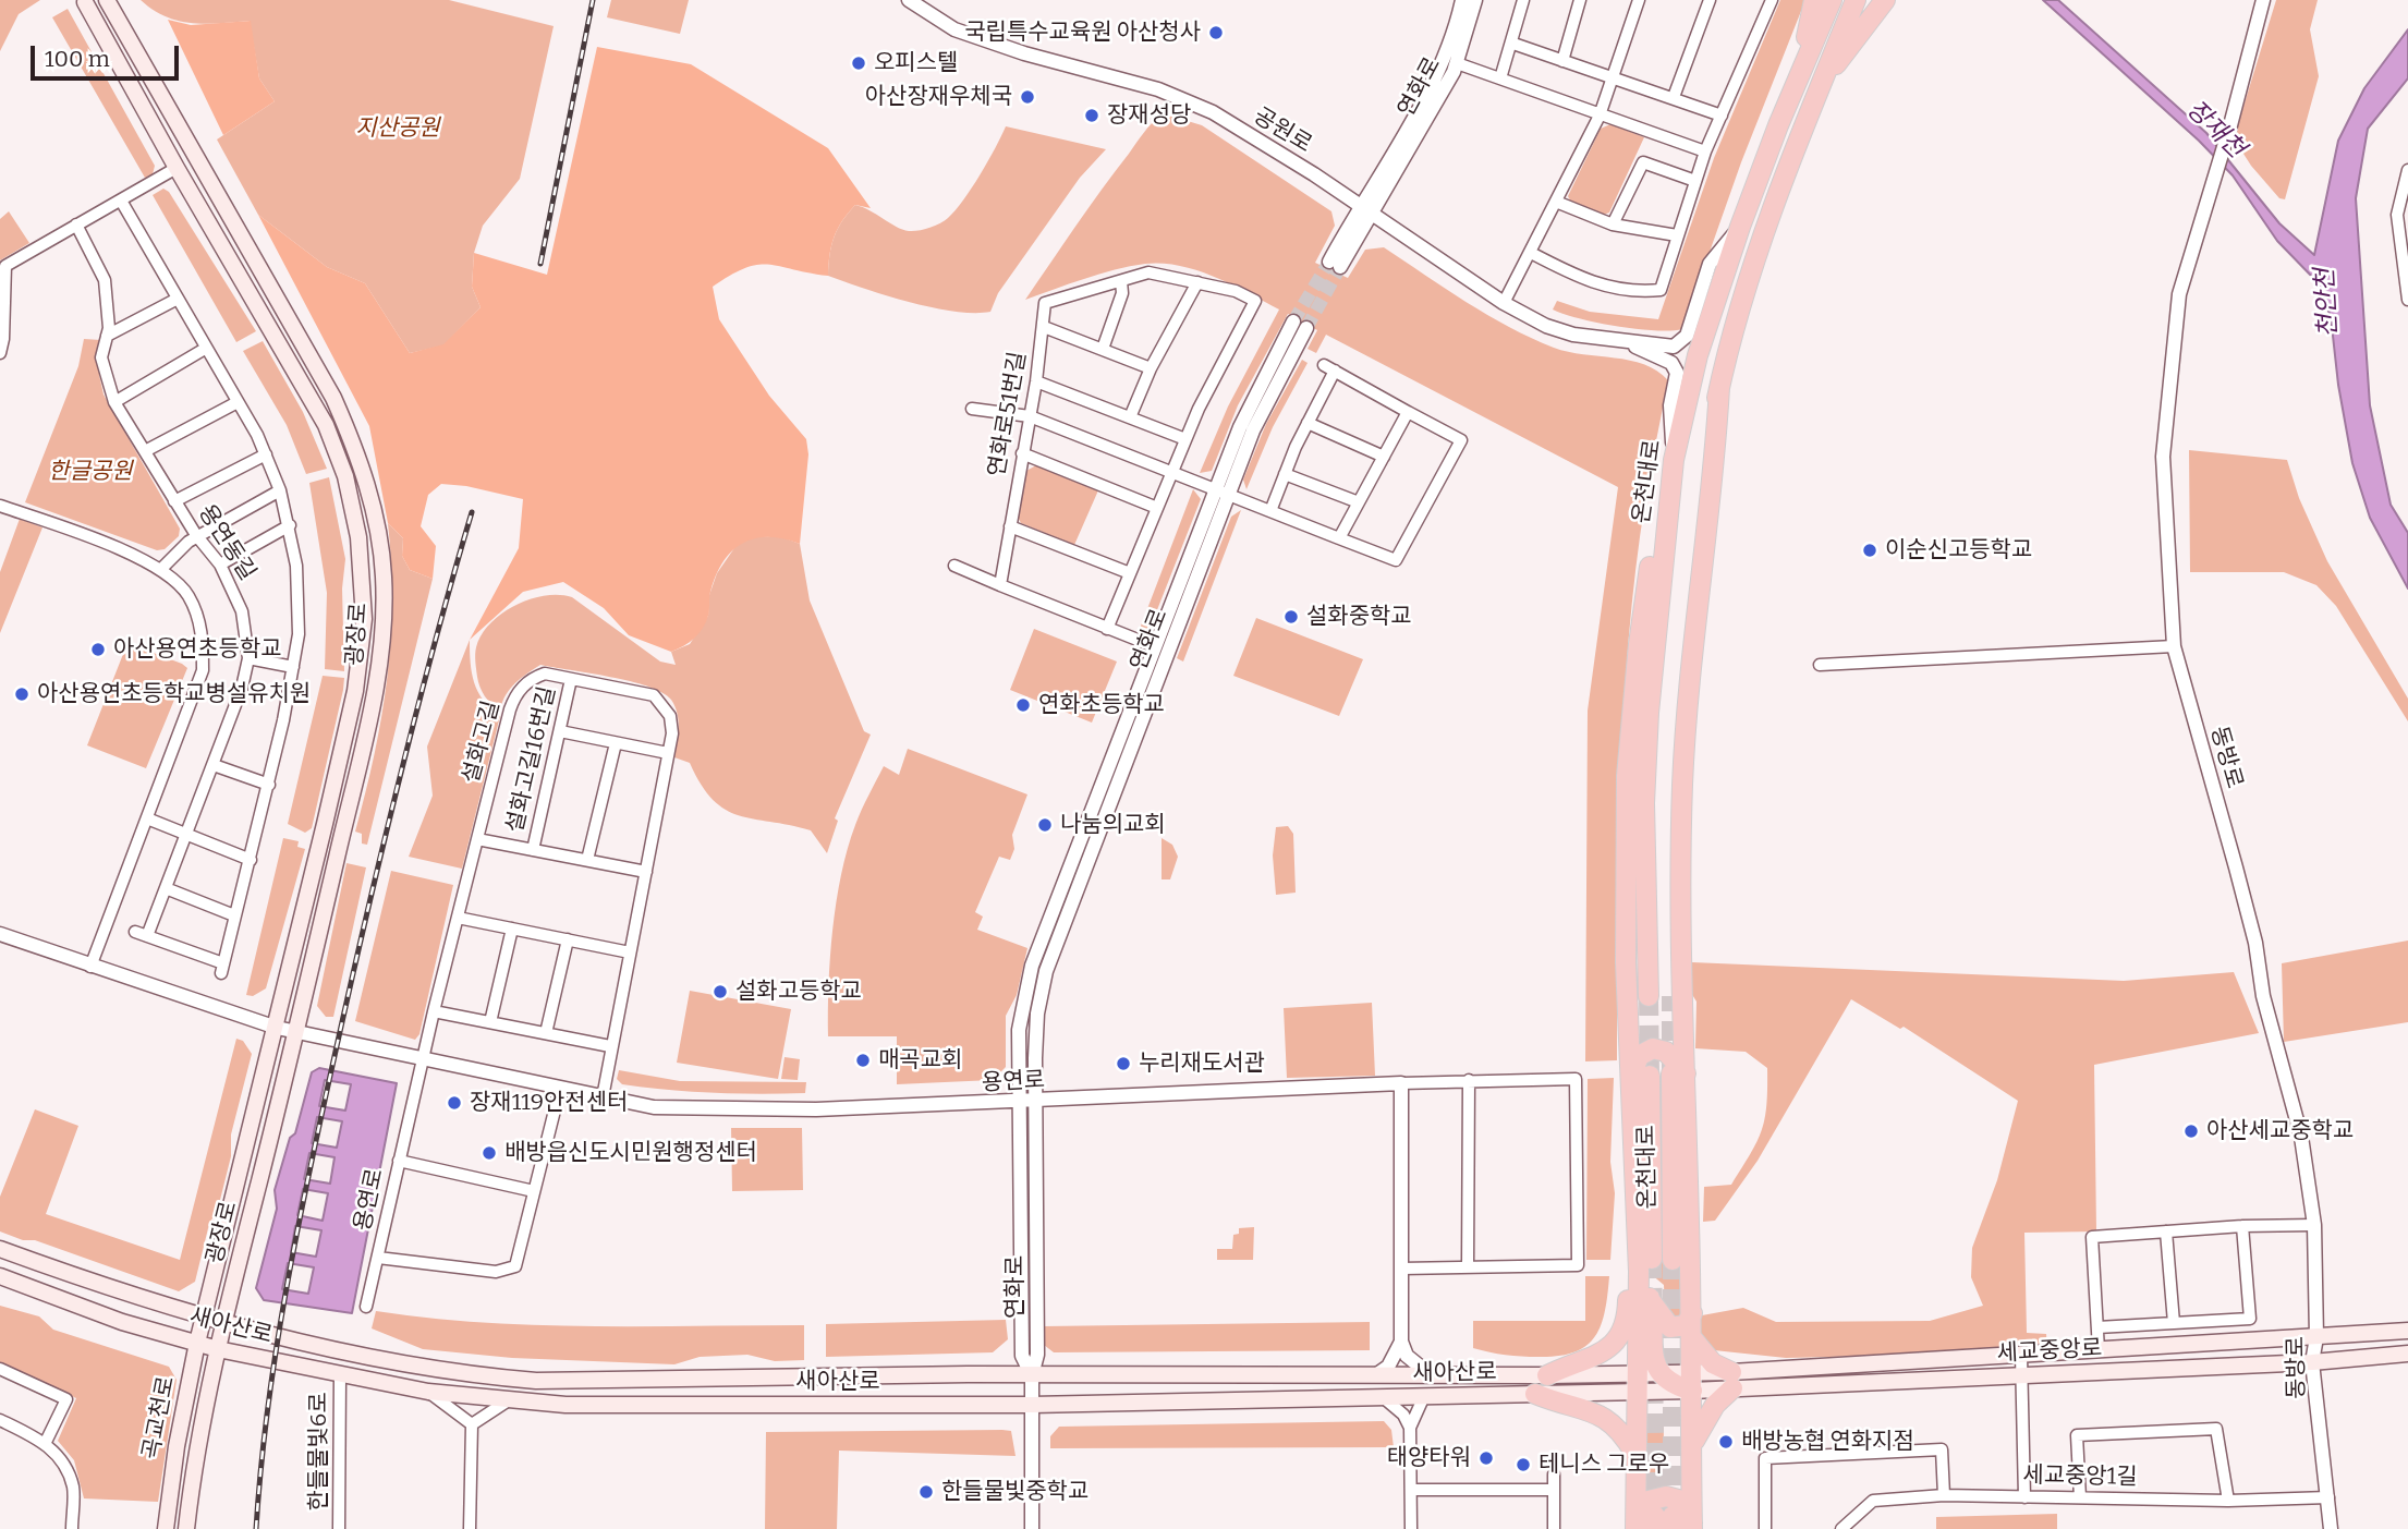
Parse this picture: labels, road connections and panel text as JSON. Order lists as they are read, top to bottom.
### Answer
{
  "streets": {
    "highway": ["온천대로"],
    "main road": [
      "광장로",
      "새아산로",
      "세교중앙로",
      "곡교천로"
    ],
    "street": [
      "연화로",
      "공원로",
      "연화로51번길",
      "용연동길",
      "설화고길",
      "동방로",
      "설화고길16번길",
      "용연로",
      "한들물빛6로",
      "세교중앙1길"
    ]
  },
  "crossings": [
    ["연화로", "공원로"],
    ["연화로", "용연로"],
    ["연화로", "새아산로"],
    ["광장로", "용연로"],
    ["광장로", "새아산로"],
    ["광장로", "곡교천로"],
    ["설화고길", "설화고길16번길"],
    ["설화고길", "용연로"],
    ["동방로", "세교중앙로"],
    ["동방로", "세교중앙1길"],
    ["용연로", "새아산로"],
    ["새아산로", "세교중앙로"],
    ["새아산로", "곡교천로"],
    ["새아산로", "한들물빛6로"]
  ],
  "water": ["장재천", "천안천"],
  "parks": ["지산공원", "한글공원"],
  "places": [
    "국립특수교육원 아산청사",
    "오피스텔",
    "아산장재우체국",
    "장재성당",
    "이순신고등학교",
    "설화중학교",
    "아산용연초등학교",
    "아산용연초등학교병설유치원",
    "연화초등학교",
    "나눔의교회",
    "설화고등학교",
    "매곡교회",
    "누리재도서관",
    "장재119안전센터",
    "아산세교중학교",
    "배방읍신도시민원행정센터",
    "배방농협 연화지점",
    "태양타워",
    "테니스 그로우",
    "한들물빛중학교"
  ],
  "scale_bar": "100 m"
}
